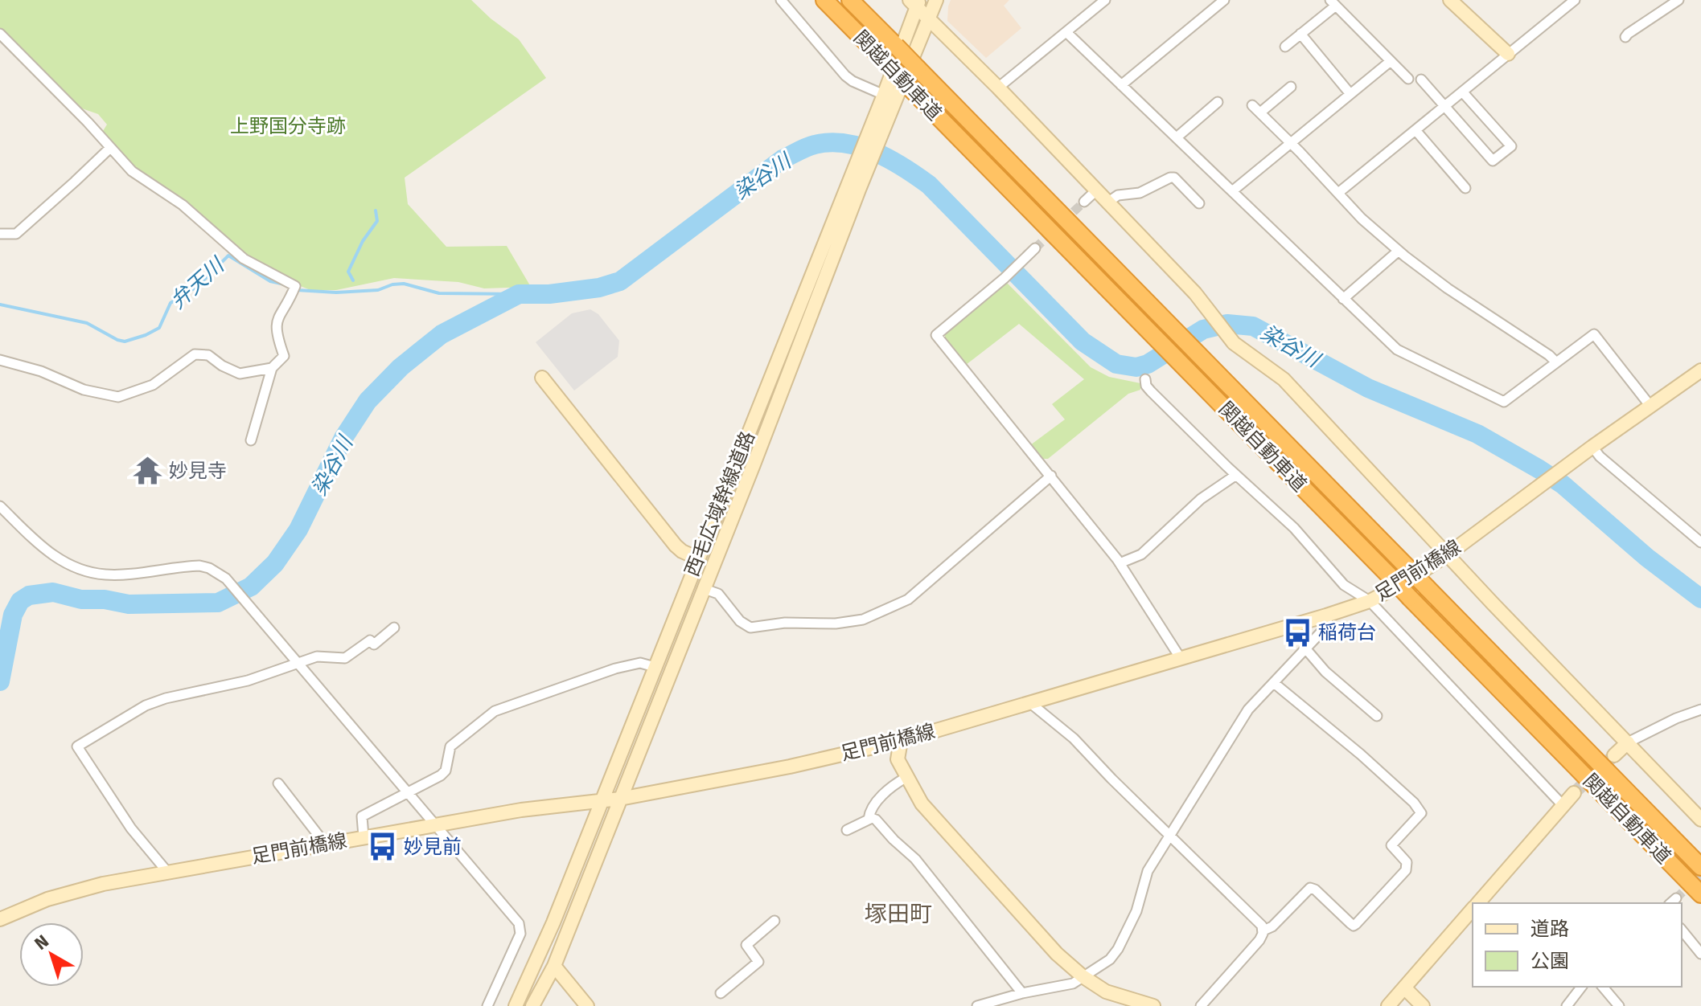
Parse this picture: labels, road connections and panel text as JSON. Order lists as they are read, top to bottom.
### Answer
{
  "streets": {
    "highway": ["関越自動車道"],
    "main road": ["西毛広域幹線道路", "足門前橋線"]
  },
  "crossings": [
    ["西毛広域幹線道路", "足門前橋線"]
  ],
  "districts": ["塚田町"],
  "water": ["染谷川", "弁天川"],
  "parks": ["上野国分寺跡"],
  "places": {
    "temple": ["妙見寺"],
    "bus stop": ["稲荷台", "妙見前"]
  },
  "legend": ["道路", "公園"],
  "north": "top left"
}
